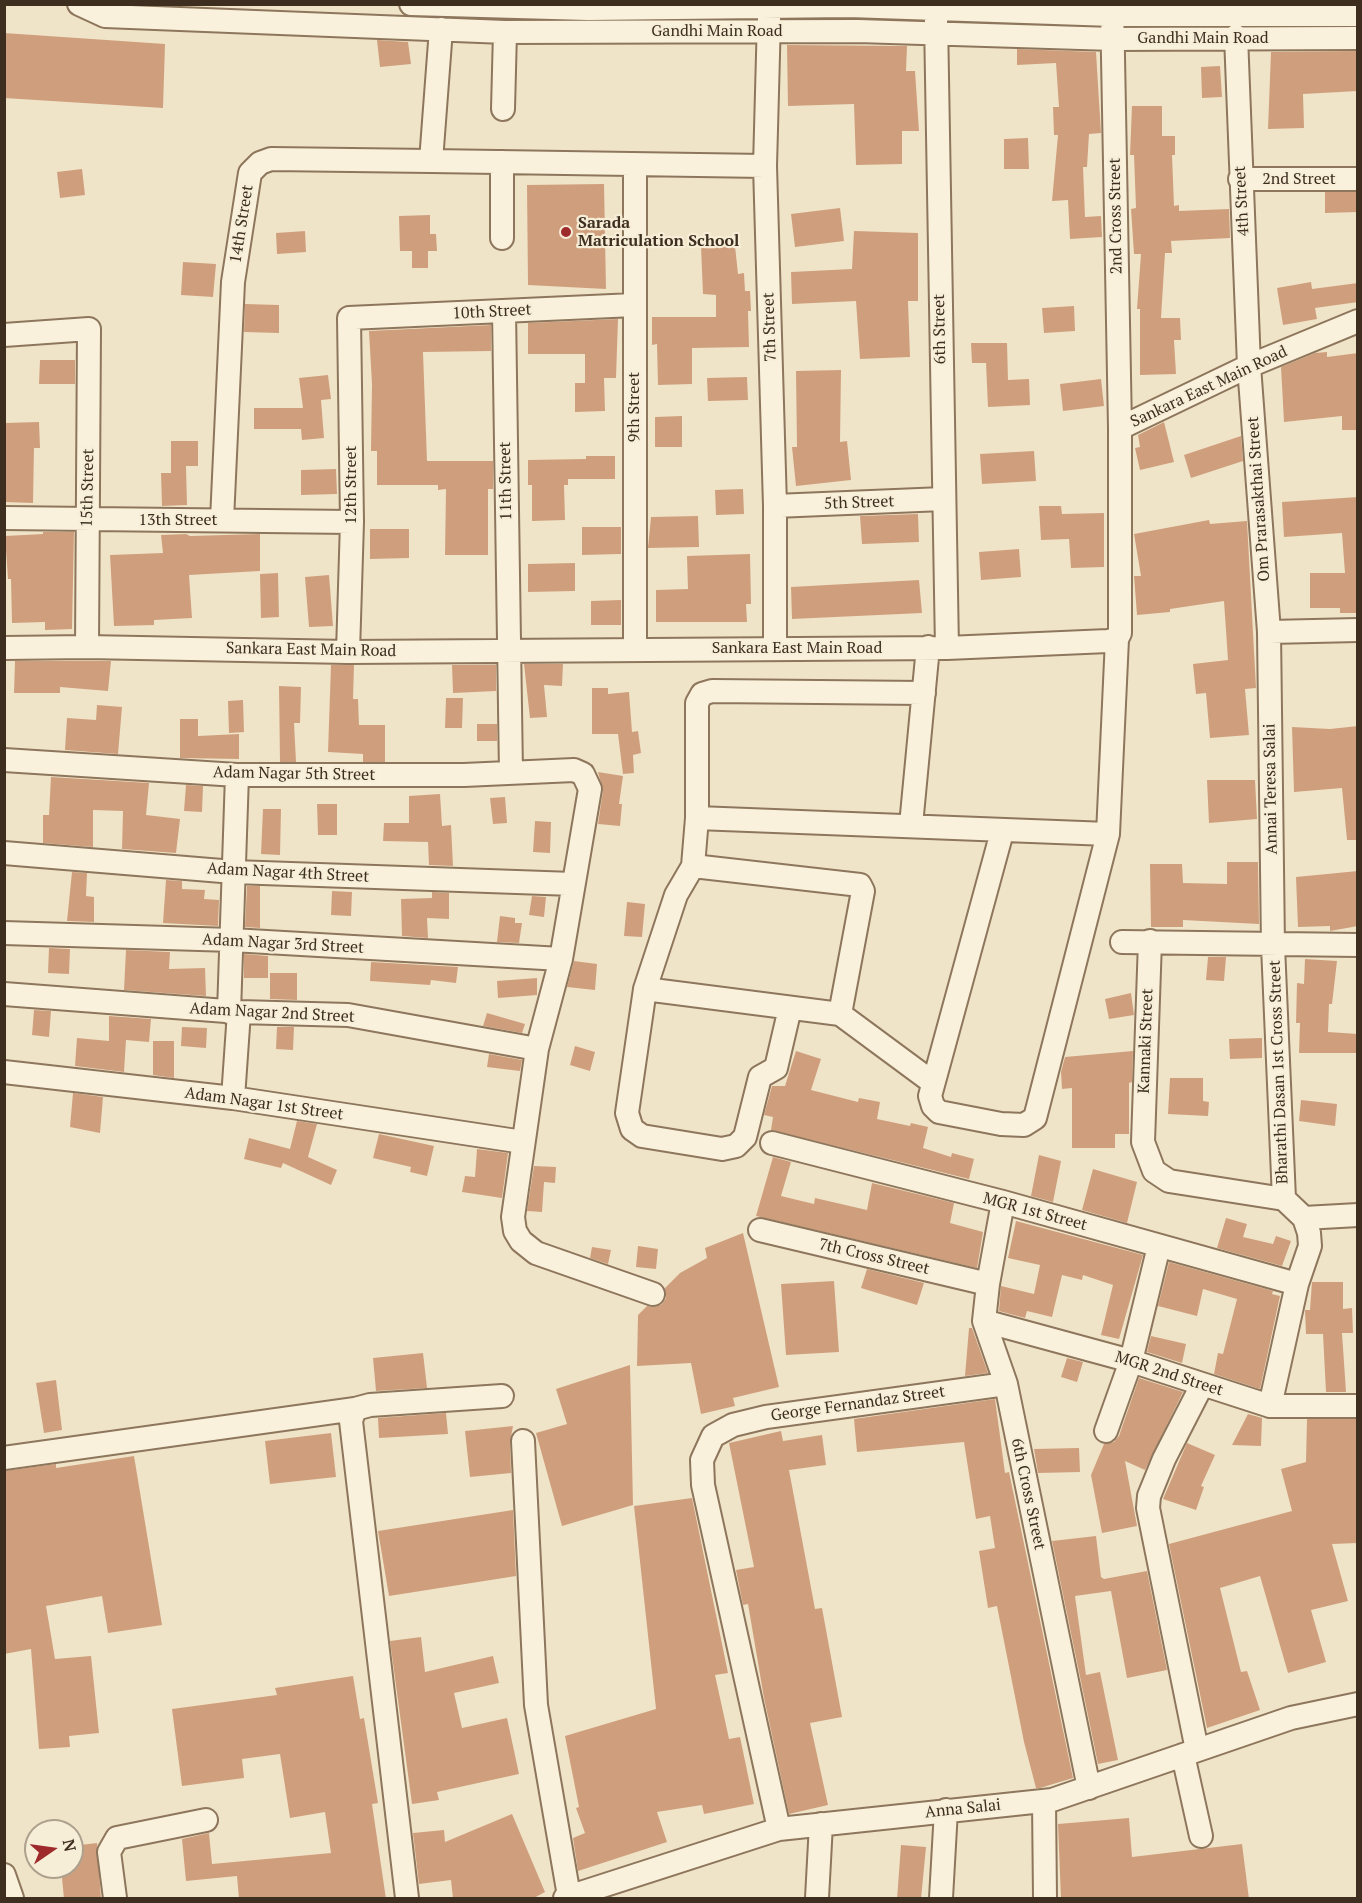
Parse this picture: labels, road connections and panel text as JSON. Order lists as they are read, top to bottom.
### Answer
{
  "streets": {
    "street": [
      "Gandhi Main Road",
      "2nd Street",
      "4th Street",
      "2nd Cross Street",
      "14th Street",
      "10th Street",
      "7th Street",
      "6th Street",
      "Sankara East Main Road",
      "9th Street",
      "11th Street",
      "12th Street",
      "15th Street",
      "Om Prarasakthai Street",
      "5th Street",
      "13th Street",
      "Adam Nagar 5th Street",
      "Annai Teresa Salai",
      "Adam Nagar 4th Street",
      "Adam Nagar 3rd Street",
      "Adam Nagar 2nd Street",
      "Kannaki Street",
      "Bharathi Dasan 1st Cross Street",
      "Adam Nagar 1st Street",
      "MGR 1st Street",
      "7th Cross Street",
      "MGR 2nd Street",
      "George Fernandaz Street",
      "6th Cross Street",
      "Anna Salai"
    ]
  },
  "crossings": [
    ["Gandhi Main Road", "4th Street"],
    ["Gandhi Main Road", "2nd Cross Street"],
    ["Gandhi Main Road", "7th Street"],
    ["Gandhi Main Road", "6th Street"],
    ["2nd Street", "4th Street"],
    ["4th Street", "Sankara East Main Road"],
    ["4th Street", "Om Prarasakthai Street"],
    ["2nd Cross Street", "Sankara East Main Road"],
    ["14th Street", "7th Street"],
    ["14th Street", "9th Street"],
    ["14th Street", "13th Street"],
    ["10th Street", "9th Street"],
    ["10th Street", "11th Street"],
    ["10th Street", "12th Street"],
    ["7th Street", "Sankara East Main Road"],
    ["7th Street", "5th Street"],
    ["6th Street", "Sankara East Main Road"],
    ["6th Street", "5th Street"],
    ["Sankara East Main Road", "9th Street"],
    ["Sankara East Main Road", "11th Street"],
    ["Sankara East Main Road", "12th Street"],
    ["Sankara East Main Road", "15th Street"],
    ["Sankara East Main Road", "Om Prarasakthai Street"],
    ["11th Street", "Adam Nagar 5th Street"],
    ["12th Street", "13th Street"],
    ["15th Street", "13th Street"],
    ["Om Prarasakthai Street", "Annai Teresa Salai"],
    ["Adam Nagar 5th Street", "Adam Nagar 4th Street"],
    ["Annai Teresa Salai", "Bharathi Dasan 1st Cross Street"],
    ["Kannaki Street", "Bharathi Dasan 1st Cross Street"],
    ["MGR 1st Street", "6th Cross Street"],
    ["7th Cross Street", "6th Cross Street"],
    ["MGR 2nd Street", "6th Cross Street"],
    ["George Fernandaz Street", "6th Cross Street"],
    ["George Fernandaz Street", "Anna Salai"],
    ["6th Cross Street", "Anna Salai"]
  ],
  "places": ["Sarada Matriculation School"],
  "north": "right"
}
